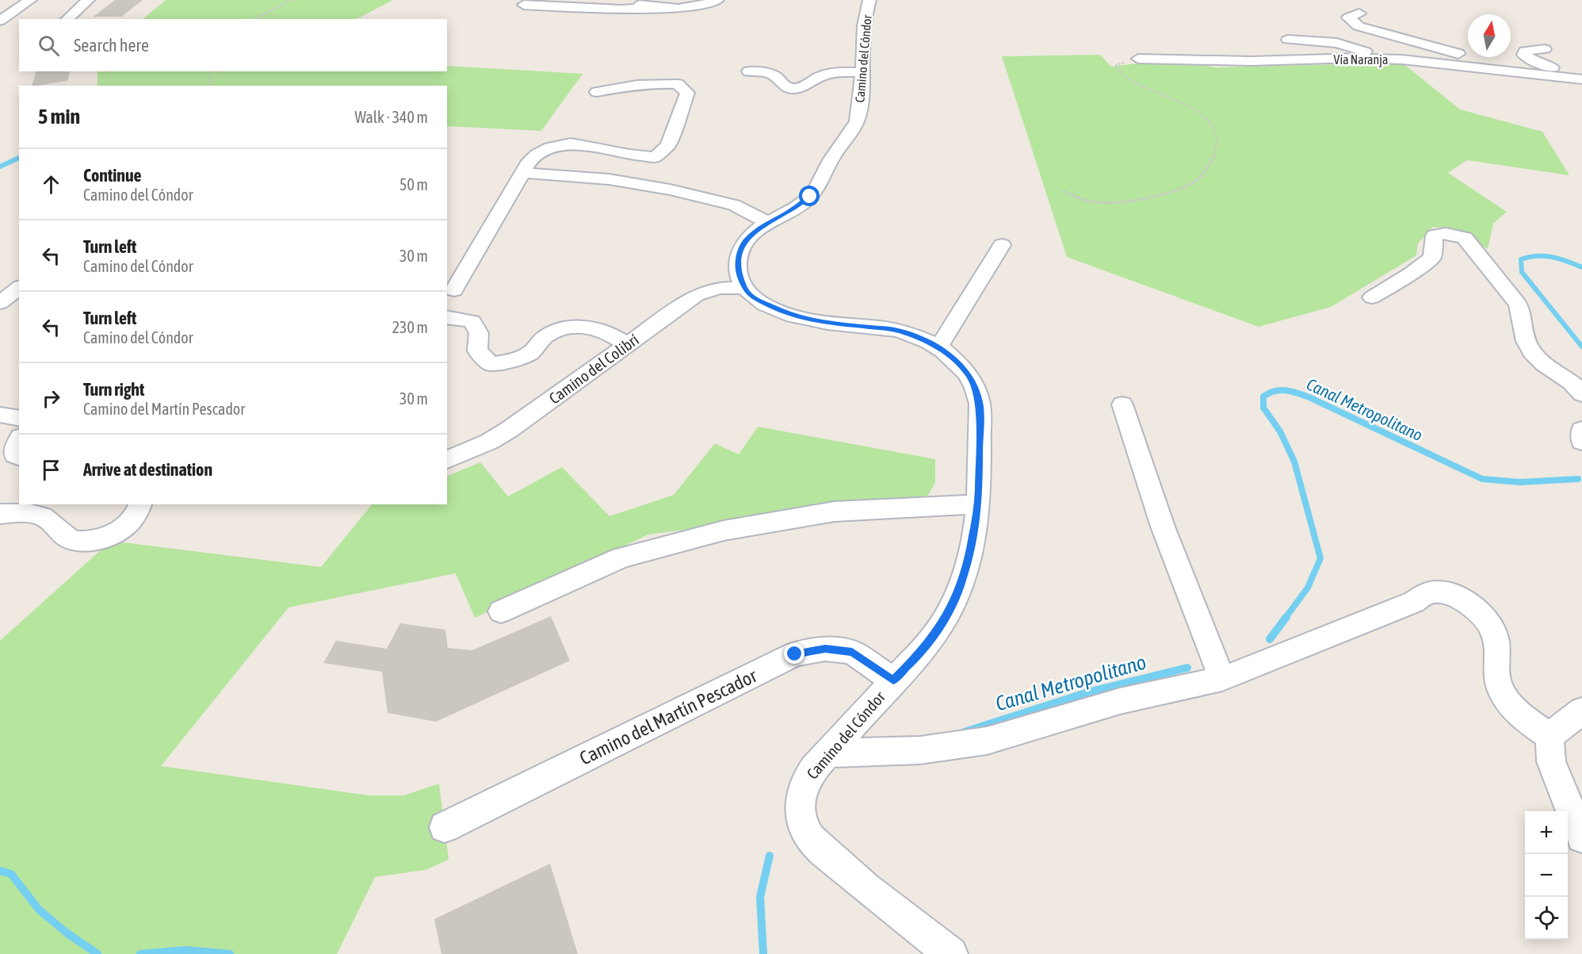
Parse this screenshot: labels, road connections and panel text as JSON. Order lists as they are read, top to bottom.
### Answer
{
  "streets": {
    "street": [
      "Camino del Cóndor",
      "Vía Naranja",
      "Camino del Colibrí",
      "Camino del Martín Pescador"
    ]
  },
  "crossings": [
    ["Camino del Cóndor", "Camino del Colibrí"],
    ["Camino del Cóndor", "Camino del Martín Pescador"]
  ],
  "water": ["Canal Metropolitano"],
  "north": "top",
  "page": {
    "search": "Search here",
    "heading": ["5 min", "Walk · 340 m"],
    "list": [
      ["Continue", "Camino del Cóndor", "50 m"],
      ["Turn left", "Camino del Cóndor", "30 m"],
      ["Turn left", "Camino del Cóndor", "230 m"],
      ["Turn right", "Camino del Martín Pescador", "30 m"],
      "Arrive at destination"
    ],
    "map_buttons": ["+", "−"]
  }
}
